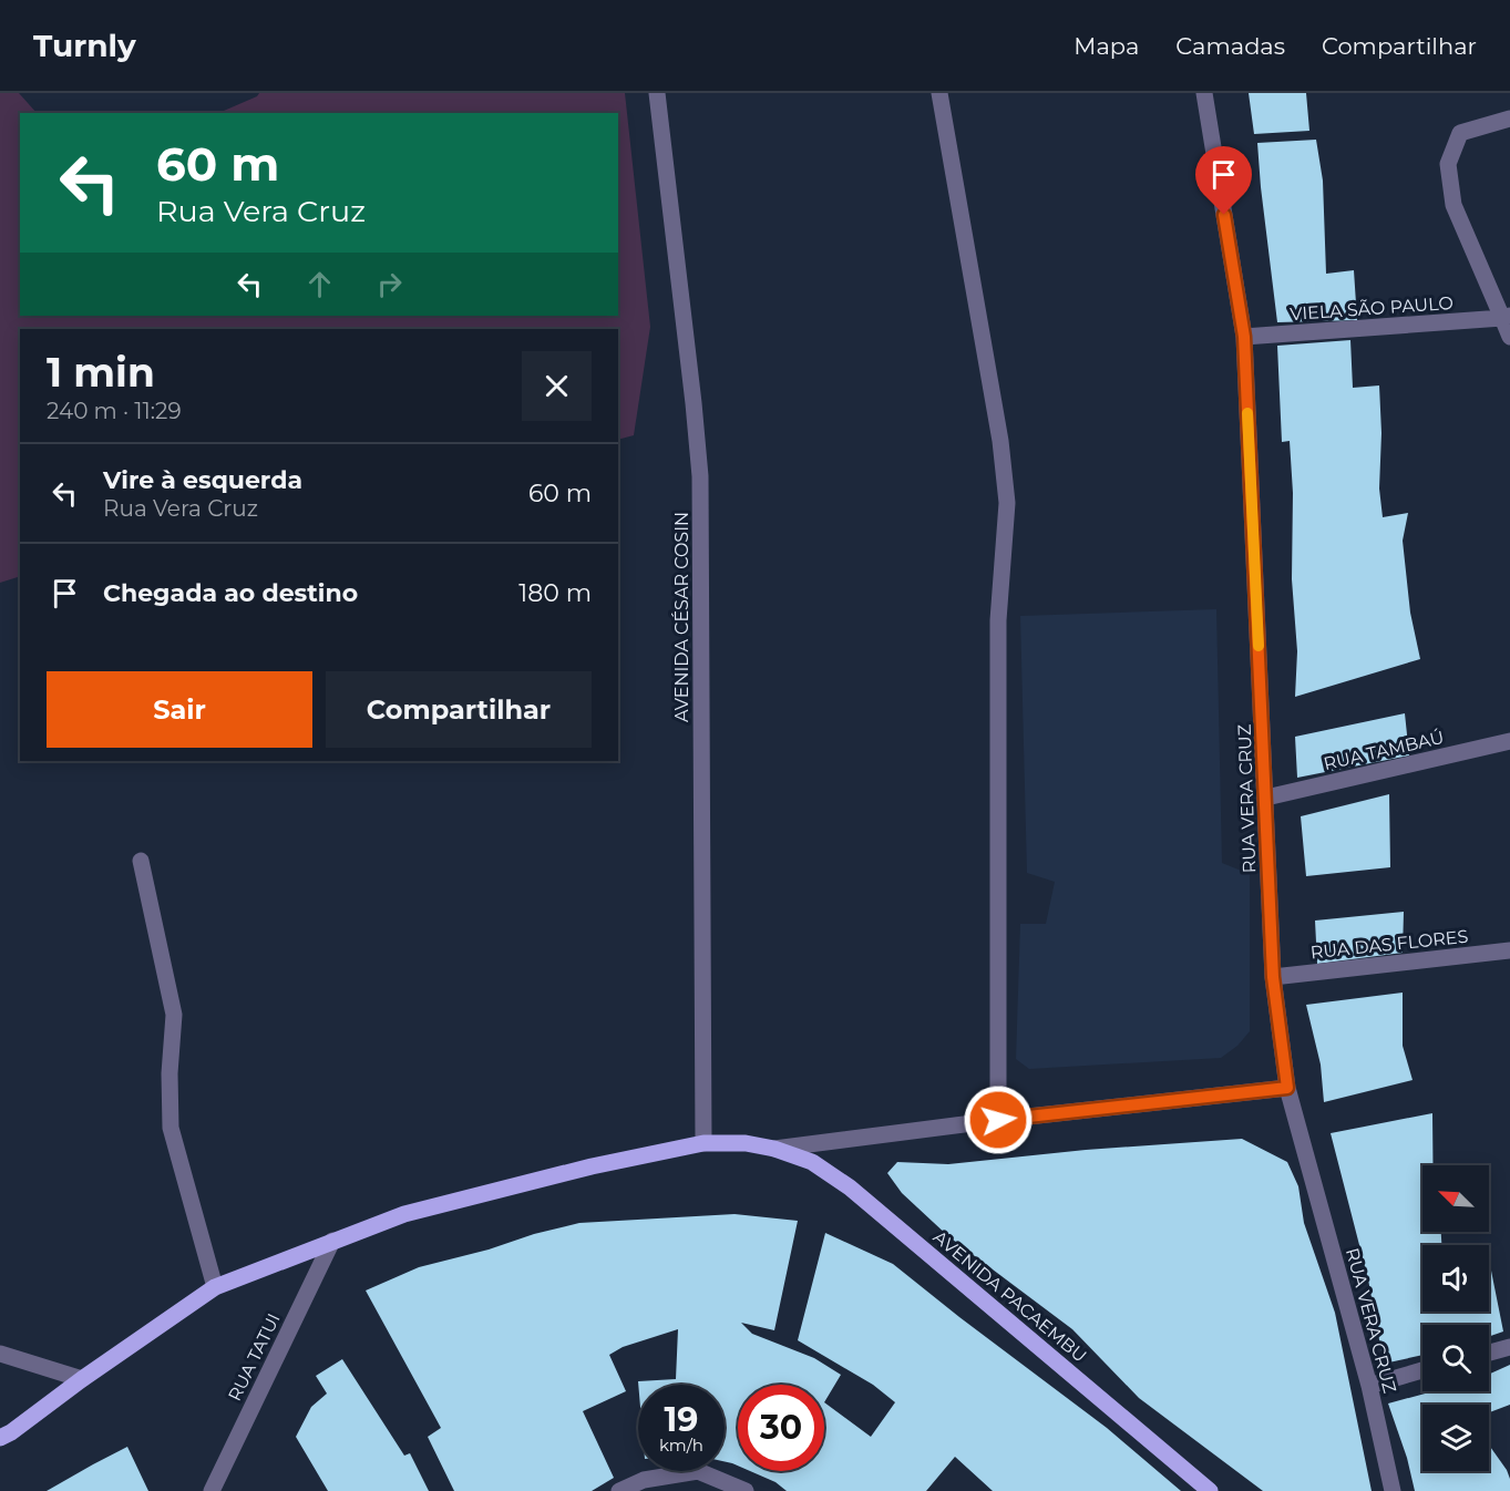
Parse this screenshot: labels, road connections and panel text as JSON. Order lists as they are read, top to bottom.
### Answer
{
  "streets": {
    "main road": ["AVENIDA PACAEMBU"],
    "street": [
      "VIELA SÃO PAULO",
      "AVENIDA CÉSAR COSIN",
      "RUA TAMBAÚ",
      "RUA VERA CRUZ",
      "RUA DAS FLORES",
      "RUA TATUI"
    ]
  },
  "crossings": [
    ["VIELA SÃO PAULO", "RUA VERA CRUZ"],
    ["AVENIDA CÉSAR COSIN", "AVENIDA PACAEMBU"],
    ["RUA TAMBAÚ", "RUA VERA CRUZ"],
    ["RUA VERA CRUZ", "RUA DAS FLORES"],
    ["AVENIDA PACAEMBU", "RUA TATUI"]
  ],
  "north": "top left",
  "page": {
    "header": "Turnly",
    "nav": ["Mapa", "Camadas", "Compartilhar"],
    "turn": ["60 m", "Rua Vera Cruz"],
    "heading": ["1 min", "240 m · 11:29"],
    "list": [
      {
        "name": "Vire à esquerda",
        "note": "Rua Vera Cruz",
        "value": "60 m"
      },
      {
        "name": "Chegada ao destino",
        "value": "180 m"
      }
    ],
    "buttons": ["Sair", "Compartilhar"],
    "speed": "19 km/h",
    "limit": "30"
  }
}
